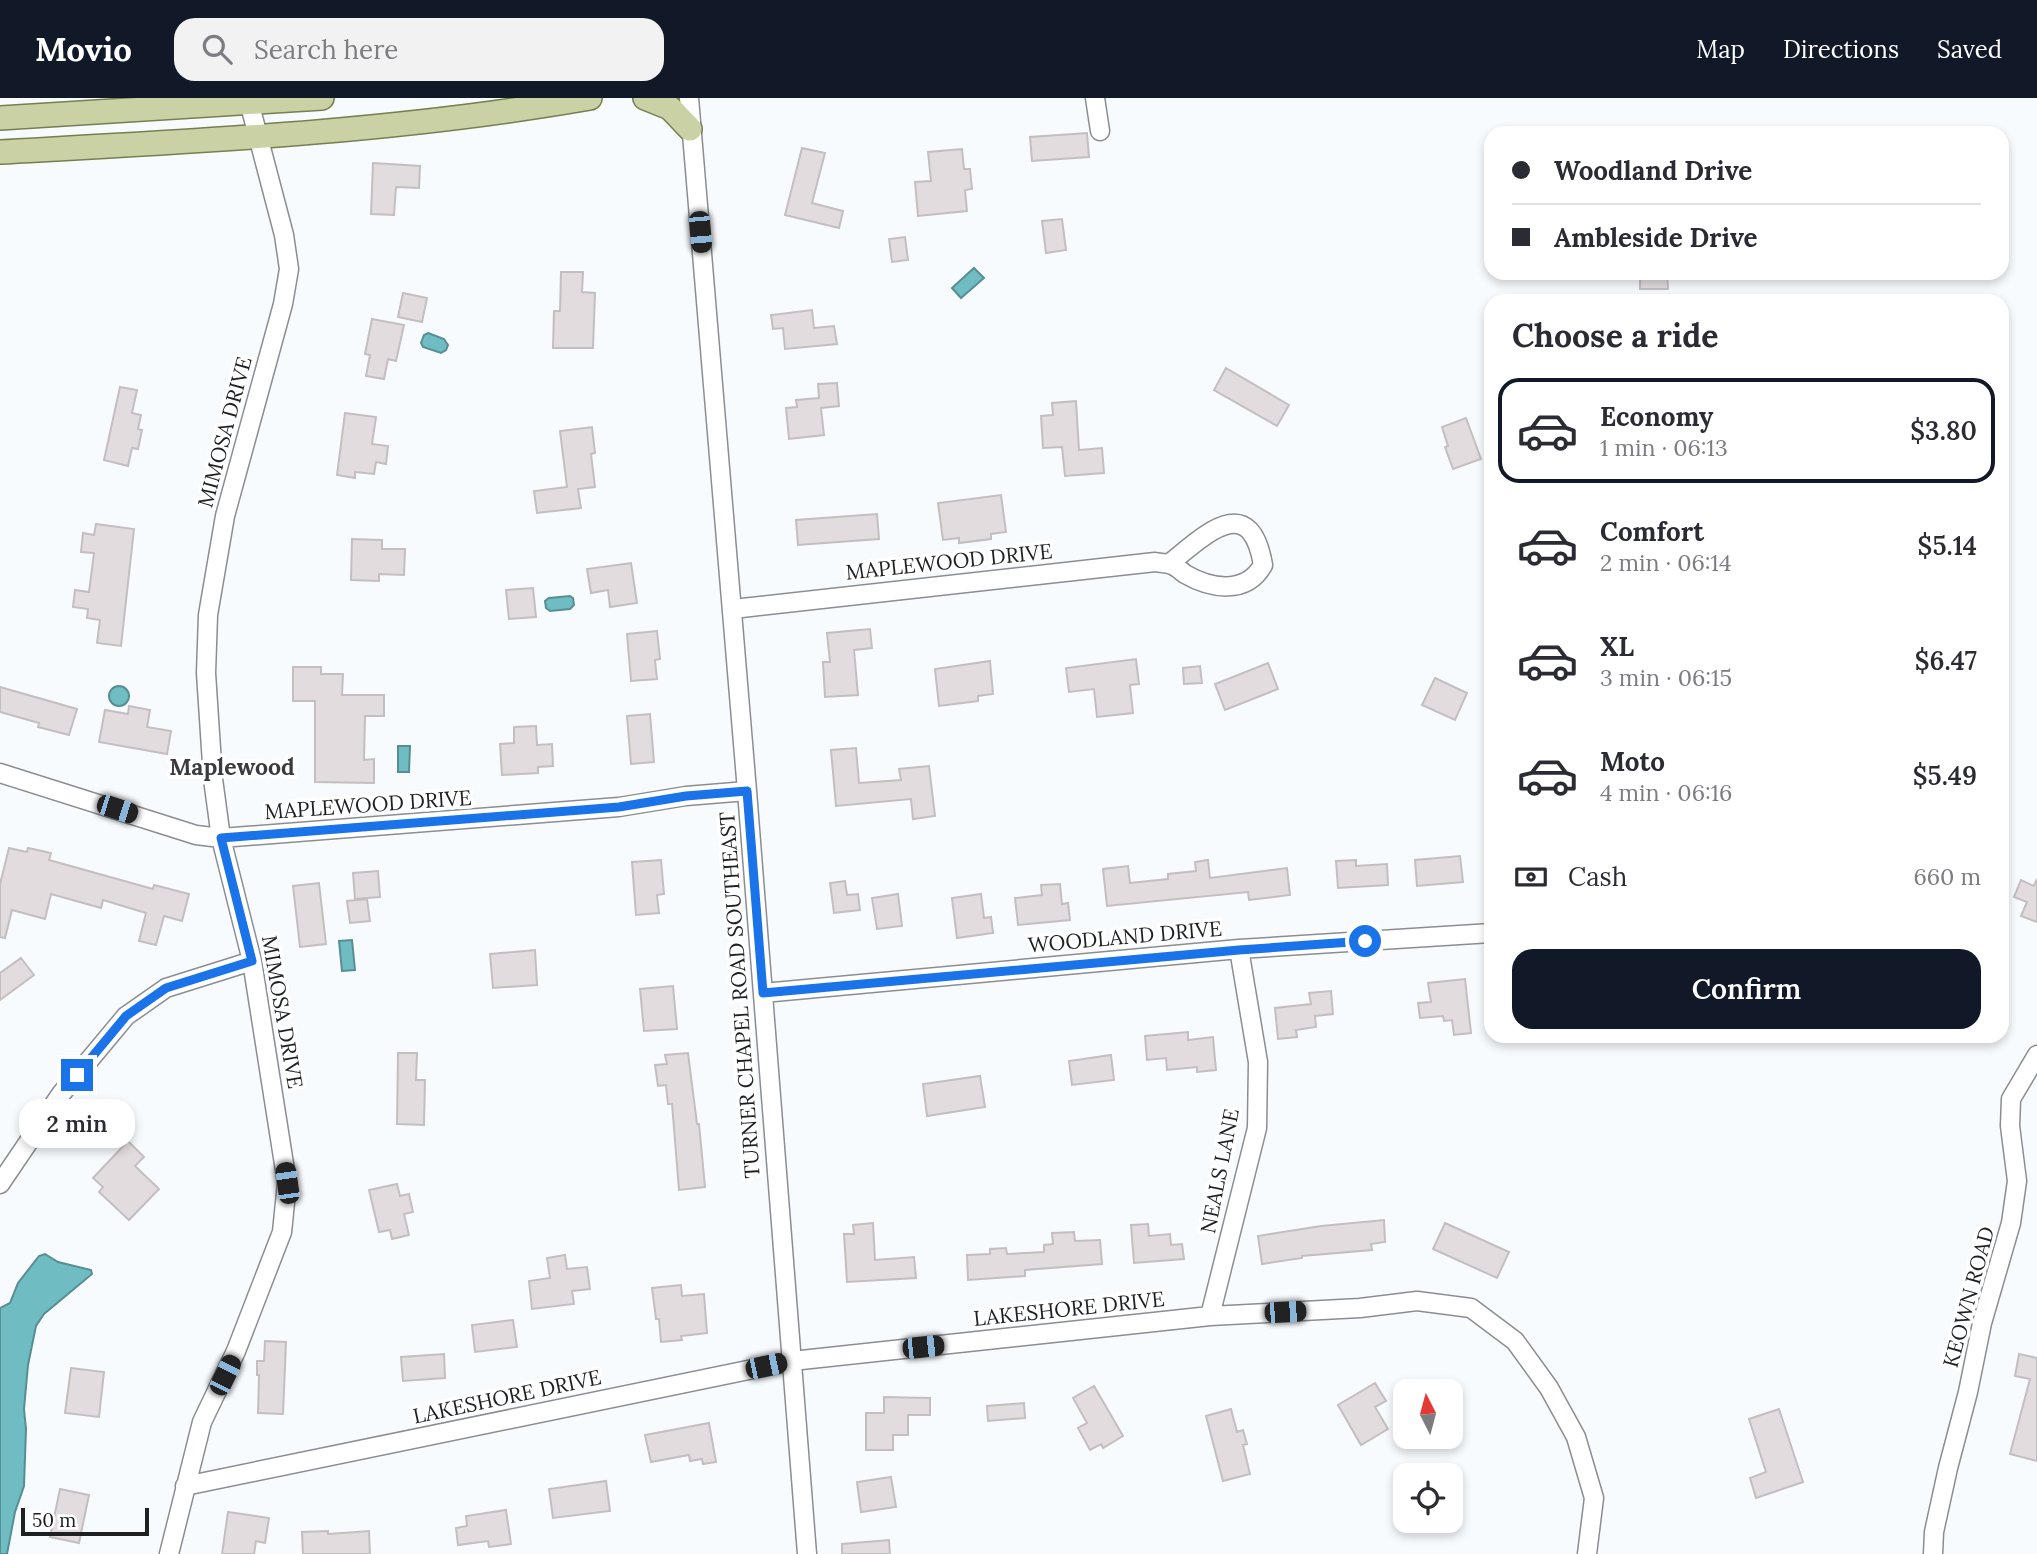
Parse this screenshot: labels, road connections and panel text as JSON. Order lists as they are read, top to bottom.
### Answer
{
  "streets": {
    "street": [
      "MIMOSA DRIVE",
      "MAPLEWOOD DRIVE",
      "WOODLAND DRIVE",
      "TURNER CHAPEL ROAD SOUTHEAST",
      "NEALS LANE",
      "KEOWN ROAD",
      "LAKESHORE DRIVE"
    ]
  },
  "crossings": [
    ["MIMOSA DRIVE", "MAPLEWOOD DRIVE"],
    ["MIMOSA DRIVE", "LAKESHORE DRIVE"],
    ["MAPLEWOOD DRIVE", "TURNER CHAPEL ROAD SOUTHEAST"],
    ["WOODLAND DRIVE", "TURNER CHAPEL ROAD SOUTHEAST"],
    ["WOODLAND DRIVE", "NEALS LANE"],
    ["TURNER CHAPEL ROAD SOUTHEAST", "LAKESHORE DRIVE"],
    ["NEALS LANE", "LAKESHORE DRIVE"]
  ],
  "districts": ["Maplewood"],
  "scale_bar": "50 m",
  "north": "top",
  "page": {
    "header": "Movio",
    "search": "Search here",
    "nav": ["Map", "Directions", "Saved"],
    "banner": ["Woodland Drive", "Ambleside Drive"],
    "heading": "Choose a ride",
    "list": [
      {
        "name": "Economy",
        "note": "1 min · 06:13",
        "value": "$3.80"
      },
      {
        "name": "Comfort",
        "note": "2 min · 06:14",
        "value": "$5.14"
      },
      {
        "name": "XL",
        "note": "3 min · 06:15",
        "value": "$6.47"
      },
      {
        "name": "Moto",
        "note": "4 min · 06:16",
        "value": "$5.49"
      }
    ],
    "pay": ["Cash", "660 m"],
    "buttons": "Confirm",
    "bubble": "2 min",
    "scale": "50 m"
  }
}
